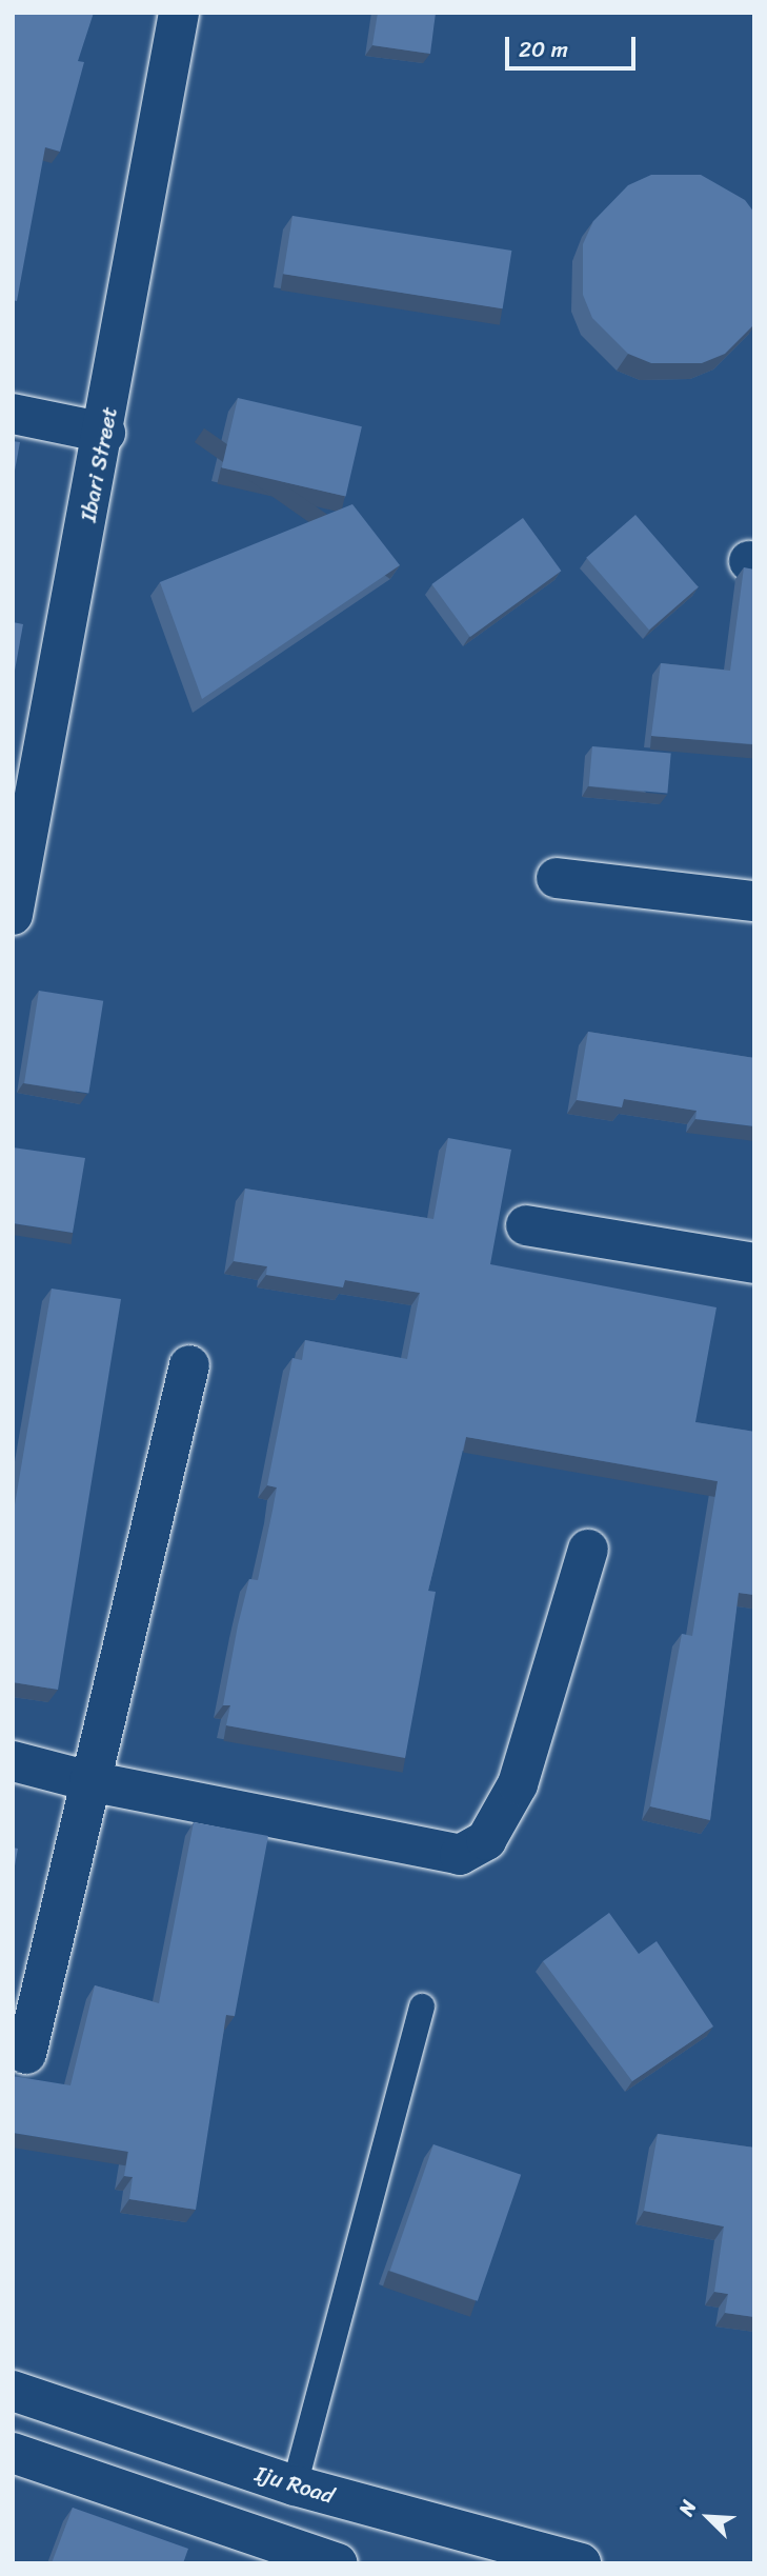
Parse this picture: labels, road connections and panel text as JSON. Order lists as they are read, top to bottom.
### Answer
{
  "streets": {
    "street": ["Ibari Street", "Iju Road"]
  },
  "scale_bar": "20 m",
  "north": "top left"
}
